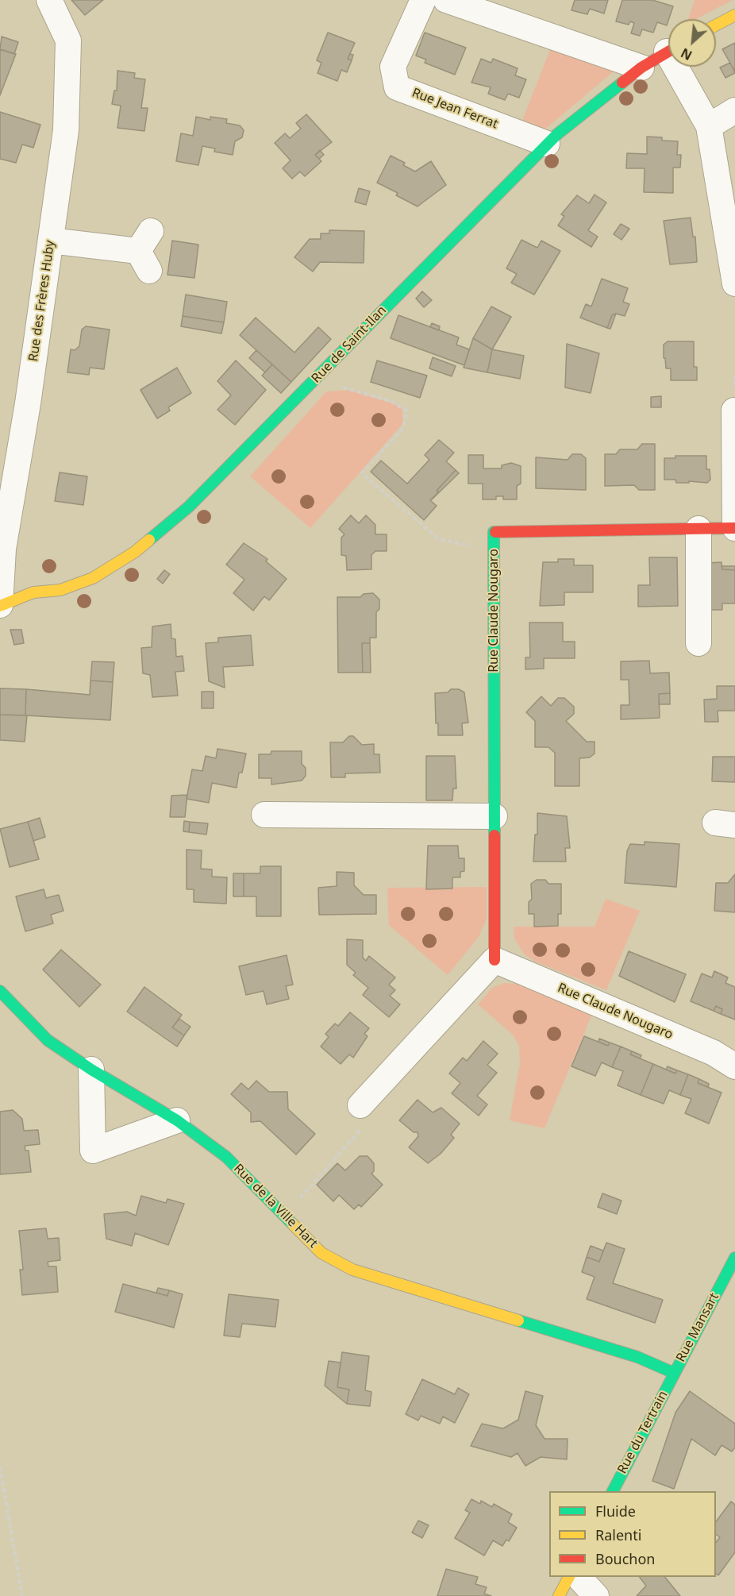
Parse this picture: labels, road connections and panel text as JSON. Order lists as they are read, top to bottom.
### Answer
{
  "streets": {
    "street": [
      "Rue Jean Ferrat",
      "Rue des Frères Huby",
      "Rue de Saint-Ilan",
      "Rue Claude Nougaro",
      "Rue de la Ville Hart",
      "Rue Mansart",
      "Rue du Tertrain"
    ]
  },
  "crossings": [
    ["Rue Jean Ferrat", "Rue de Saint-Ilan"],
    ["Rue des Frères Huby", "Rue de Saint-Ilan"],
    ["Rue de la Ville Hart", "Rue Mansart"],
    ["Rue de la Ville Hart", "Rue du Tertrain"],
    ["Rue Mansart", "Rue du Tertrain"]
  ],
  "legend": ["Fluide", "Ralenti", "Bouchon"],
  "north": "bottom left"
}
